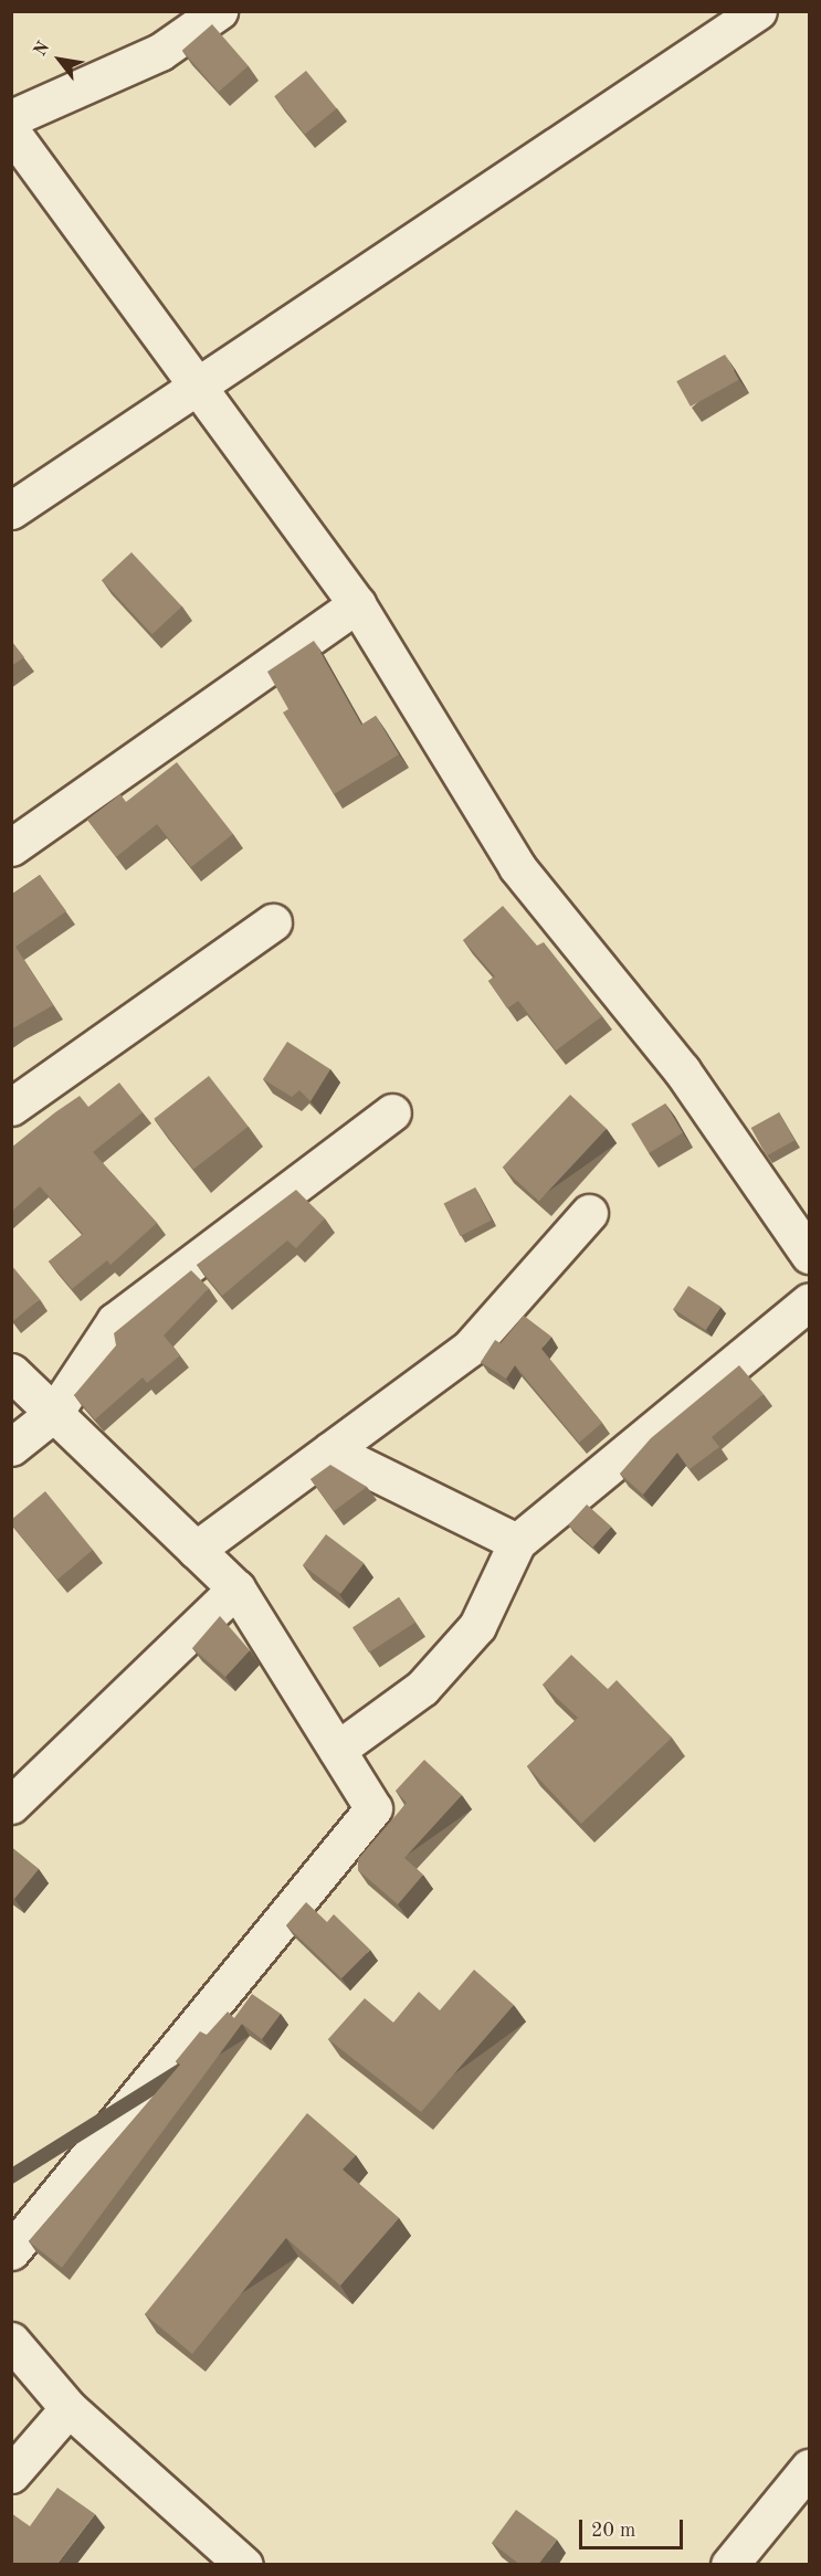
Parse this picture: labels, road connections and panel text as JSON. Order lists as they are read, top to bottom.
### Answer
{
  "scale_bar": "20 m",
  "north": "top left"
}
